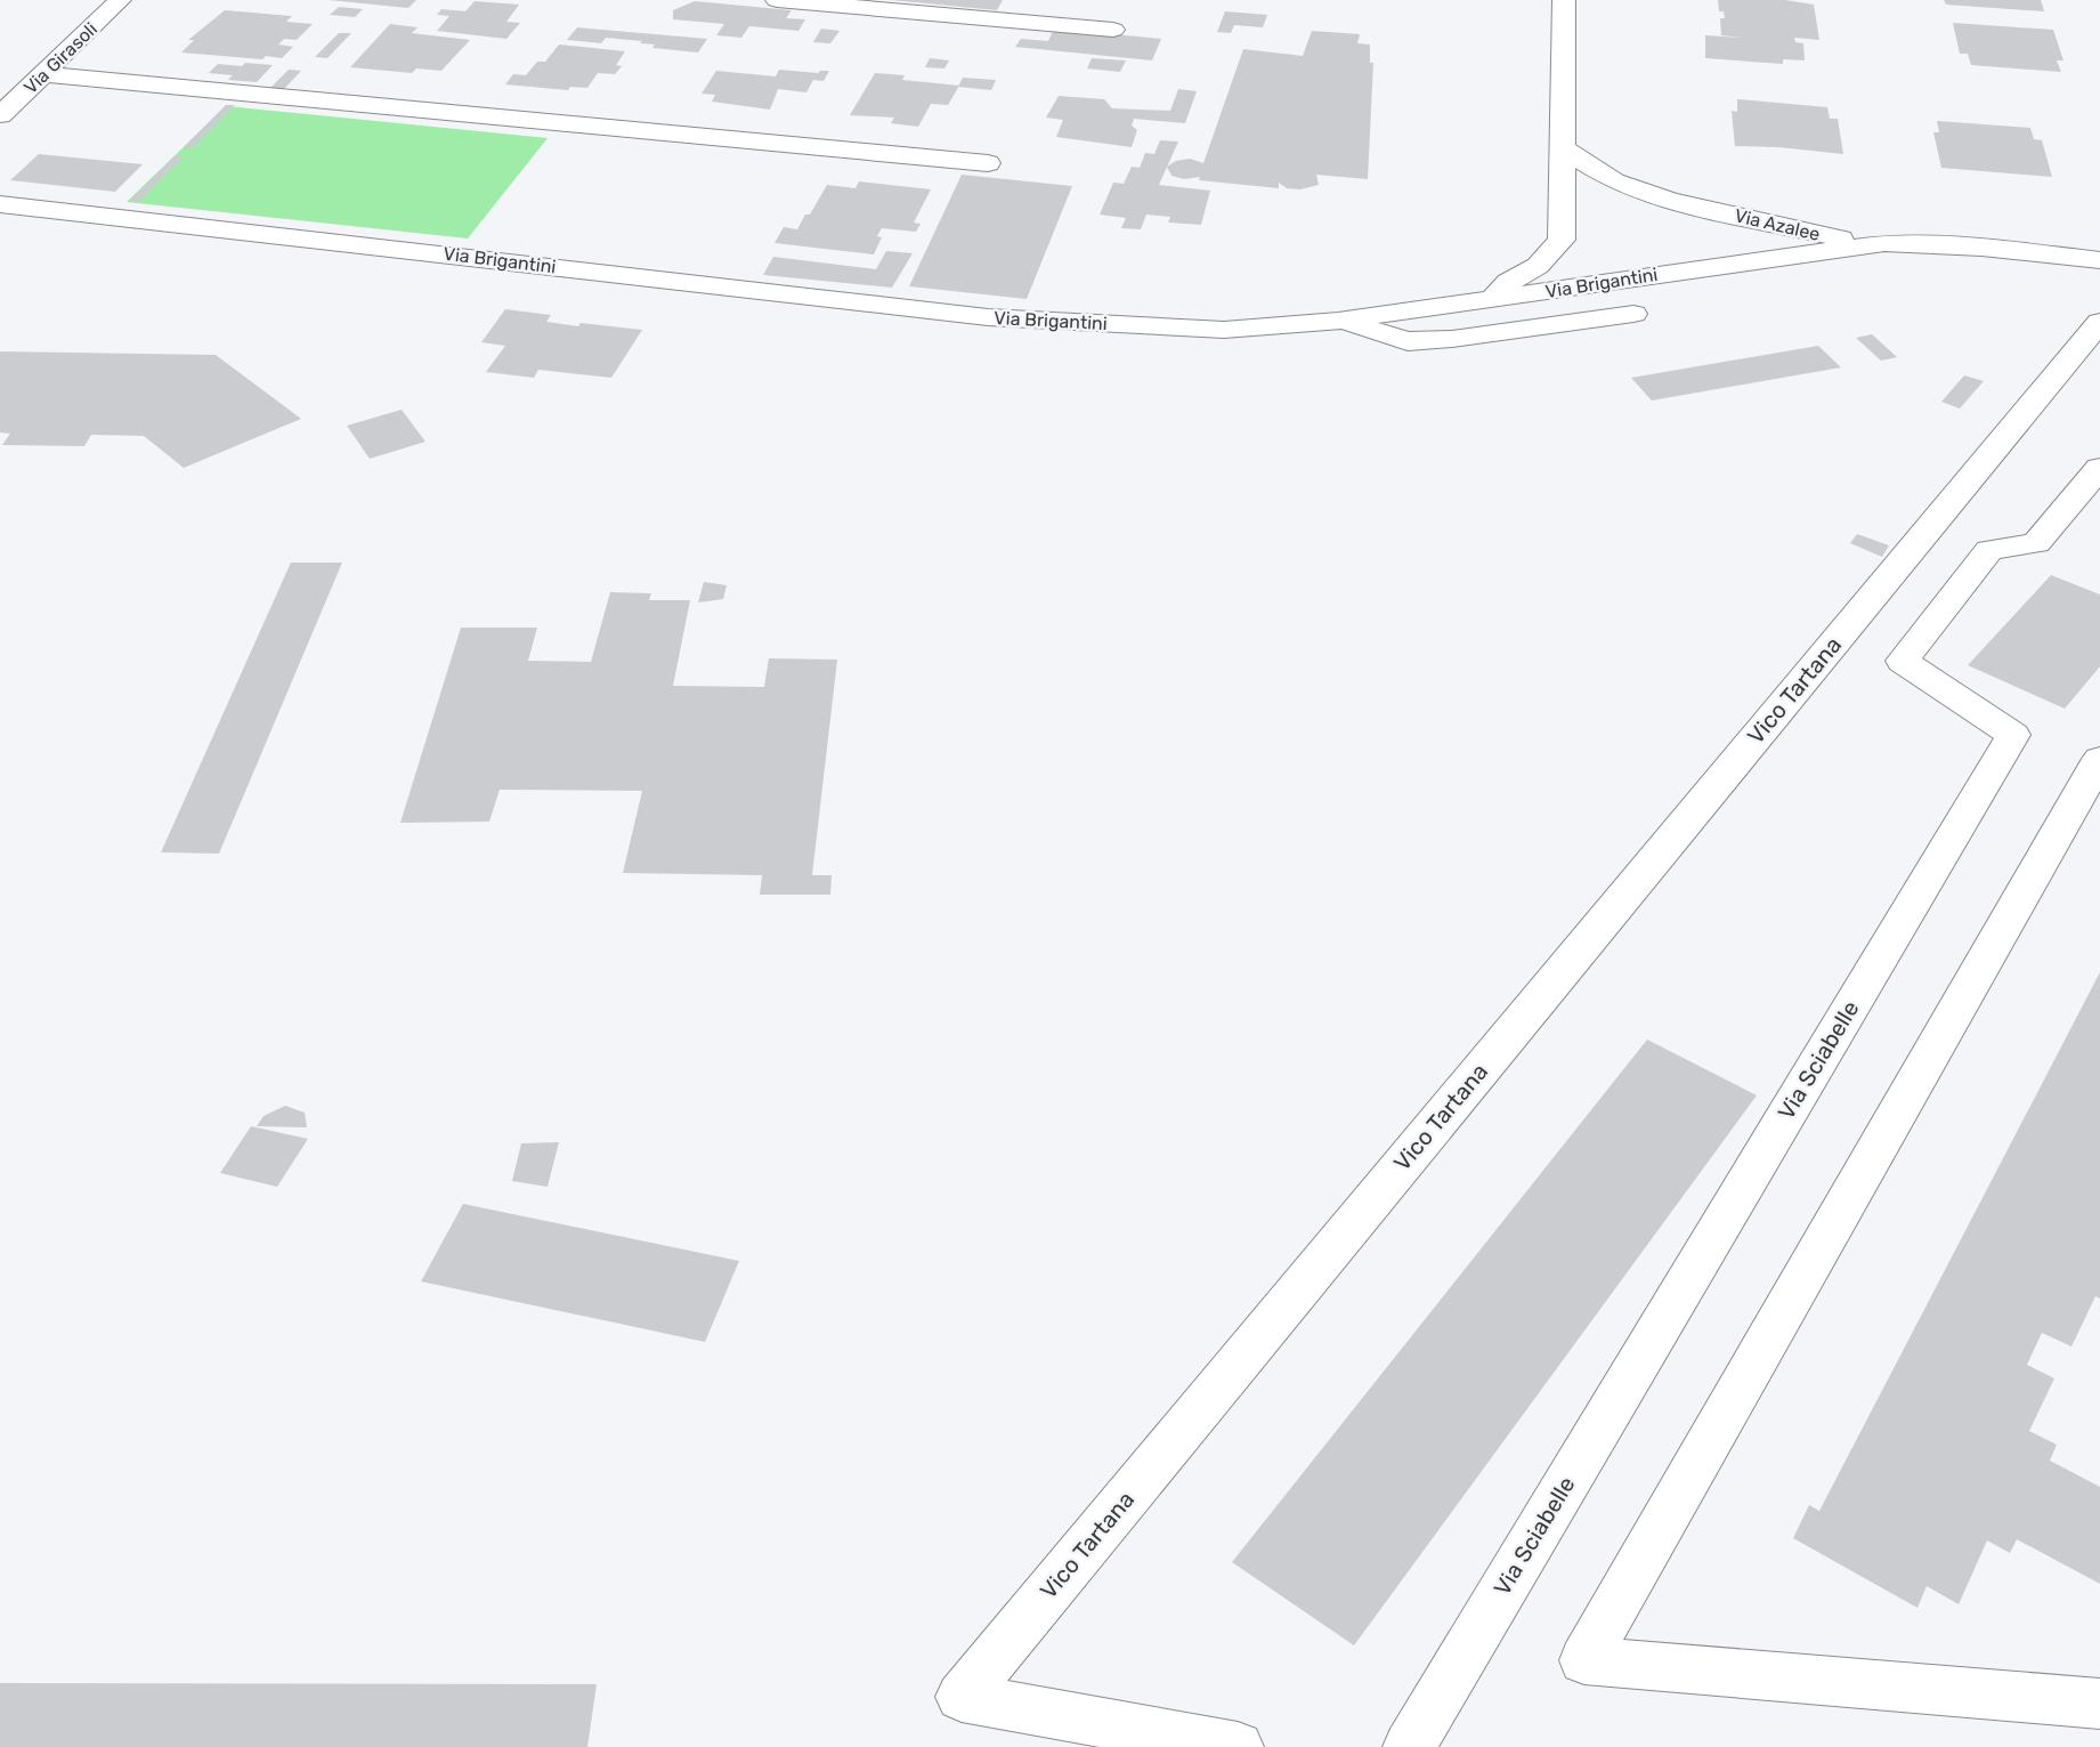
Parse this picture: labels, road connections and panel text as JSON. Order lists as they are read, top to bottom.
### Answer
{
  "streets": {
    "street": [
      "Via Girasoli",
      "Via Azalee",
      "Via Brigantini",
      "Vico Tartana",
      "Via Sciabelle"
    ]
  },
  "crossings": [
    ["Via Azalee", "Via Brigantini"]
  ]
}
